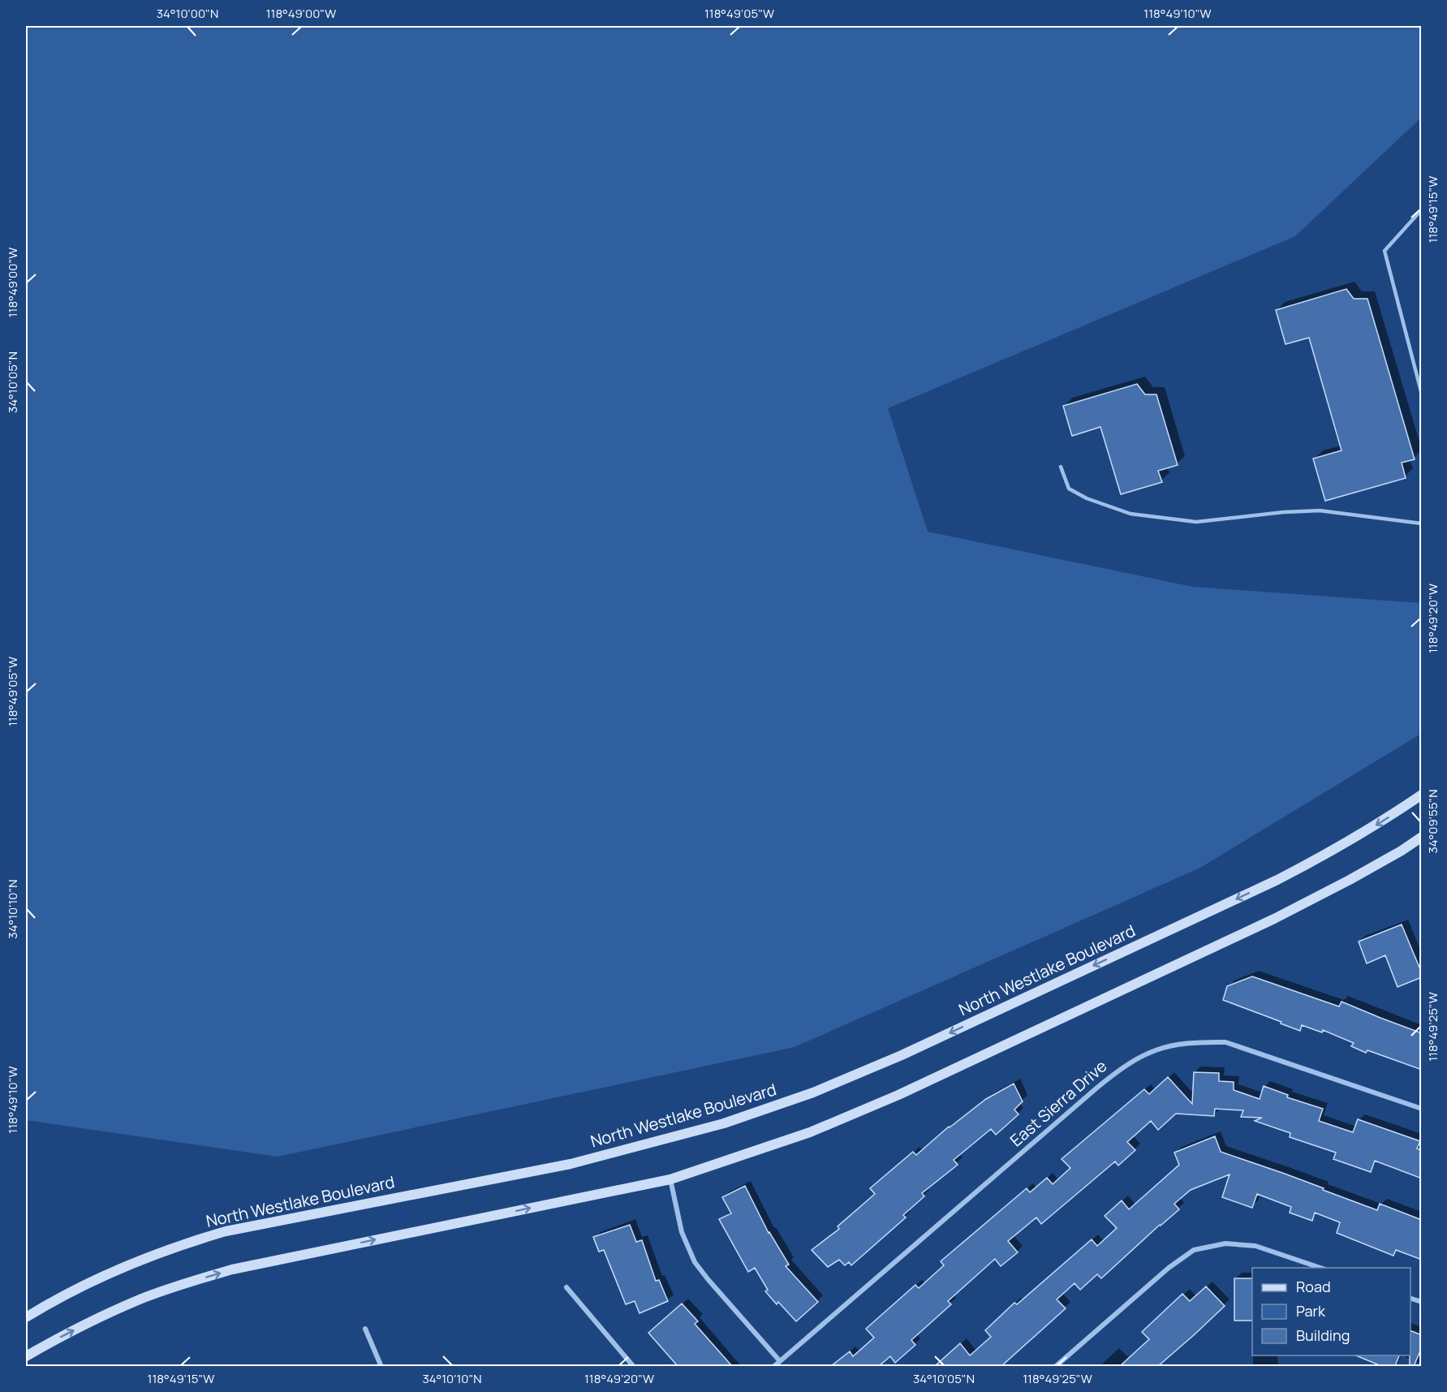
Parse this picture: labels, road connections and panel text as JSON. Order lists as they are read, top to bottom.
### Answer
{
  "streets": {
    "main road": ["North Westlake Boulevard"],
    "street": ["East Sierra Drive"]
  },
  "legend": ["Road", "Park", "Building"],
  "coordinates": [
    "34°10'00\"N",
    "118°49'00\"W",
    "118°49'05\"W",
    "118°49'10\"W",
    "118°49'15\"W",
    "34°10'05\"N",
    "118°49'20\"W",
    "34°09'55\"N",
    "34°10'10\"N",
    "118°49'25\"W"
  ]
}
